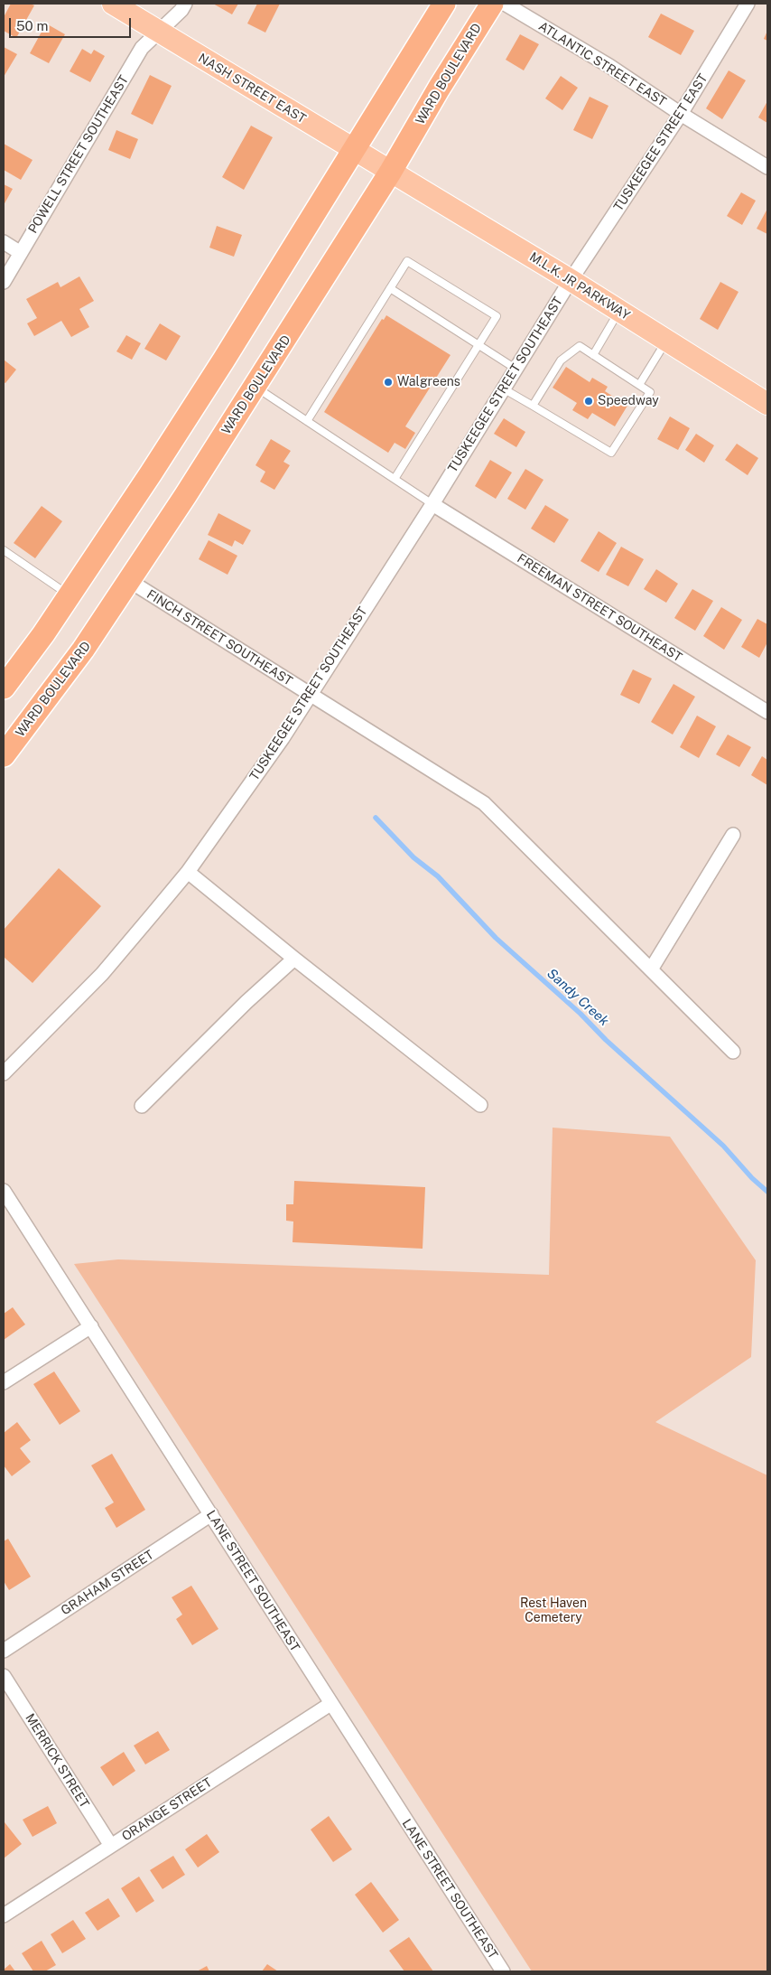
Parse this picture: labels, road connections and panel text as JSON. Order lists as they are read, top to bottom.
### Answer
{
  "streets": {
    "highway": ["WARD BOULEVARD"],
    "main road": ["NASH STREET EAST", "M.L.K. JR PARKWAY"],
    "street": [
      "ATLANTIC STREET EAST",
      "TUSKEEGEE STREET EAST",
      "POWELL STREET SOUTHEAST",
      "TUSKEEGEE STREET SOUTHEAST",
      "FREEMAN STREET SOUTHEAST",
      "FINCH STREET SOUTHEAST",
      "LANE STREET SOUTHEAST",
      "GRAHAM STREET",
      "MERRICK STREET",
      "ORANGE STREET"
    ]
  },
  "crossings": [
    ["ATLANTIC STREET EAST", "TUSKEEGEE STREET EAST"],
    ["WARD BOULEVARD", "NASH STREET EAST"],
    ["WARD BOULEVARD", "M.L.K. JR PARKWAY"],
    ["WARD BOULEVARD", "FINCH STREET SOUTHEAST"],
    ["NASH STREET EAST", "POWELL STREET SOUTHEAST"],
    ["NASH STREET EAST", "M.L.K. JR PARKWAY"],
    ["TUSKEEGEE STREET EAST", "M.L.K. JR PARKWAY"],
    ["TUSKEEGEE STREET EAST", "TUSKEEGEE STREET SOUTHEAST"],
    ["M.L.K. JR PARKWAY", "TUSKEEGEE STREET SOUTHEAST"],
    ["TUSKEEGEE STREET SOUTHEAST", "FREEMAN STREET SOUTHEAST"],
    ["TUSKEEGEE STREET SOUTHEAST", "FINCH STREET SOUTHEAST"],
    ["LANE STREET SOUTHEAST", "GRAHAM STREET"],
    ["LANE STREET SOUTHEAST", "ORANGE STREET"],
    ["MERRICK STREET", "ORANGE STREET"]
  ],
  "water": ["Sandy Creek"],
  "parks": ["Rest Haven Cemetery"],
  "places": ["Walgreens", "Speedway"],
  "scale_bar": "50 m"
}
